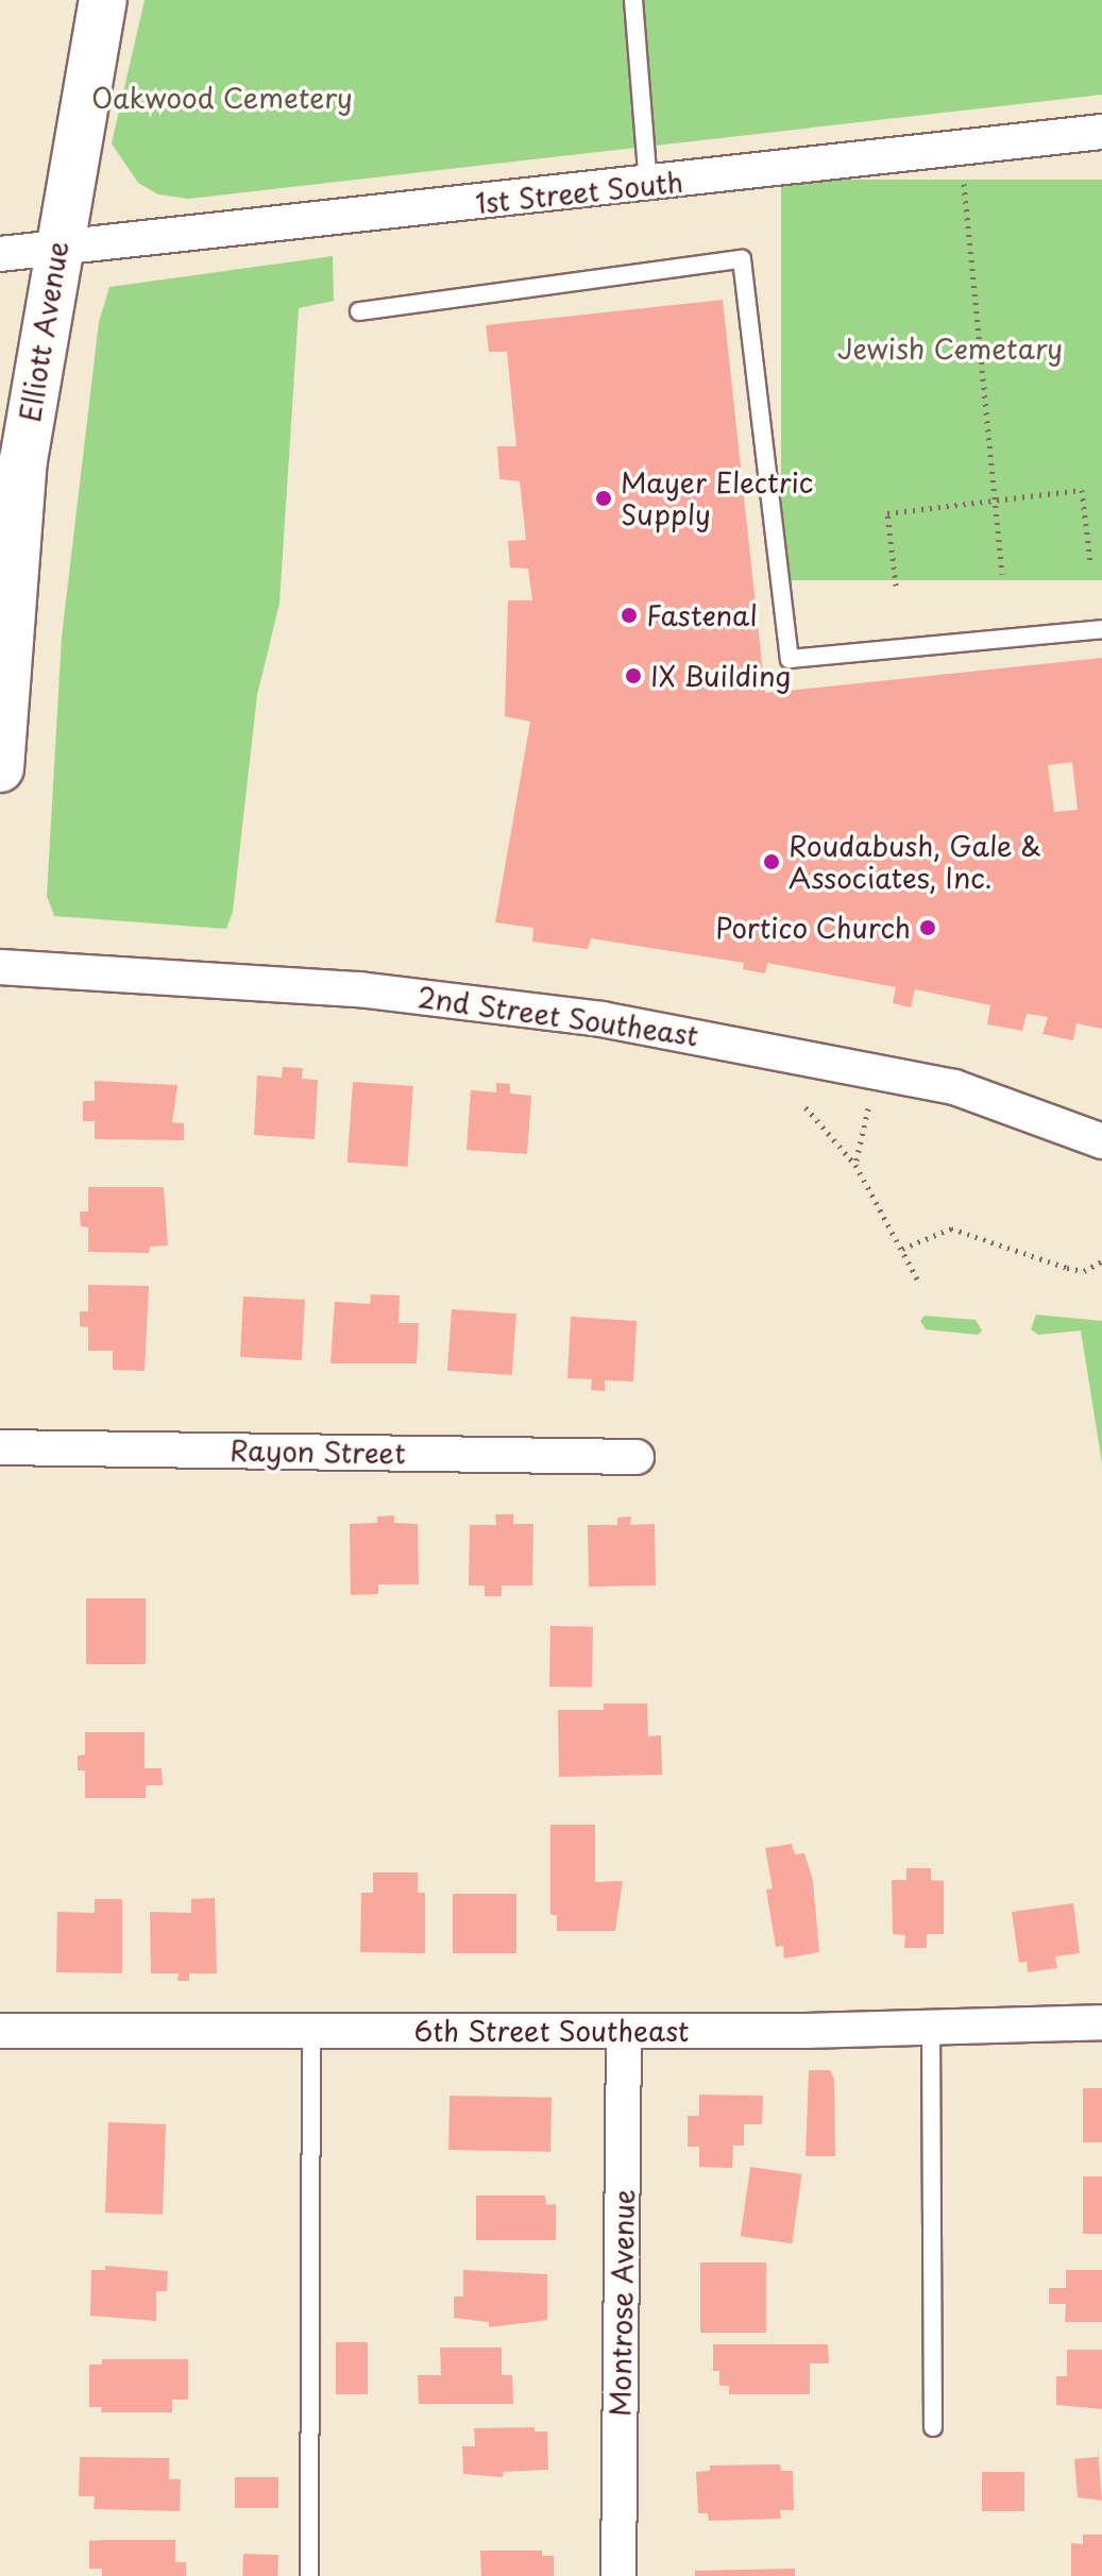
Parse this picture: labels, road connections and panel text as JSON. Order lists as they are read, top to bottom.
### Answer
{
  "streets": {
    "street": [
      "1st Street South",
      "Elliott Avenue",
      "2nd Street Southeast",
      "Rayon Street",
      "6th Street Southeast",
      "Montrose Avenue"
    ]
  },
  "crossings": [
    ["1st Street South", "Elliott Avenue"],
    ["6th Street Southeast", "Montrose Avenue"]
  ],
  "parks": ["Oakwood Cemetery", "Jewish Cemetary"],
  "places": [
    "Mayer Electric Supply",
    "Fastenal",
    "IX Building",
    "Roudabush, Gale & Associates, Inc.",
    "Portico Church"
  ]
}
